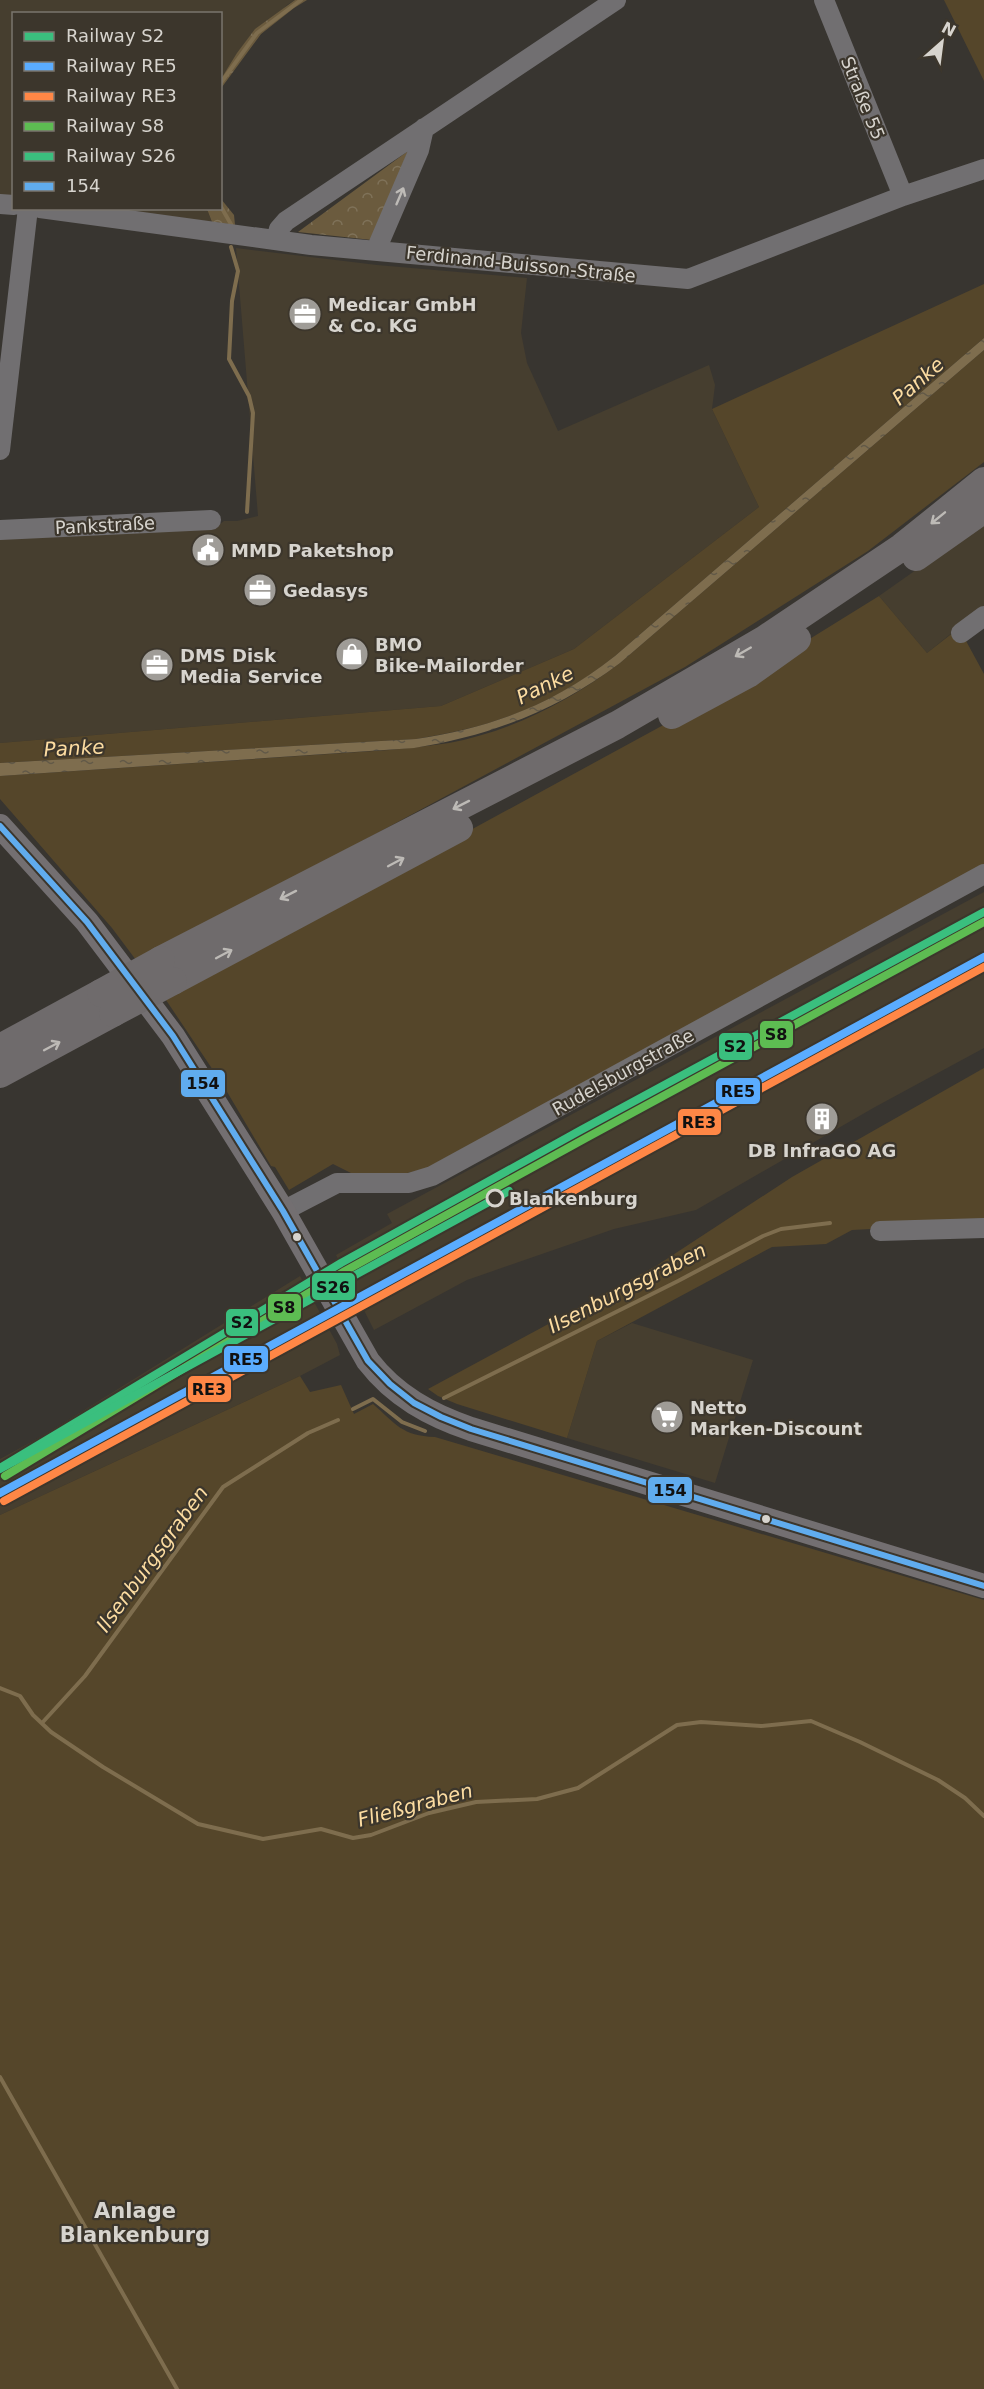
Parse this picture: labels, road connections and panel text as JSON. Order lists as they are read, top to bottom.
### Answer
{
  "streets": {
    "street": [
      "Straße 55",
      "Ferdinand-Buisson-Straße",
      "Pankstraße",
      "Rudelsburgstraße"
    ]
  },
  "crossings": [
    ["Straße 55", "Ferdinand-Buisson-Straße"]
  ],
  "districts": ["Anlage Blankenburg"],
  "water": ["Panke", "Ilsenburgsgraben", "Fließgraben"],
  "places": {
    "office": ["Medicar GmbH & Co. KG", "Gedasys", "DMS Disk Media Service"],
    "public building": ["MMD Paketshop"],
    "shop": ["BMO Bike-Mailorder"],
    "building": ["DB InfraGO AG"],
    "other": ["Blankenburg"],
    "supermarket": ["Netto Marken-Discount"]
  },
  "lines": [
    "transit line 154",
    "rail line S2",
    "rail line S8",
    "rail line RE5",
    "rail line RE3",
    "rail line S26"
  ],
  "legend": [
    "Railway S2",
    "Railway RE5",
    "Railway RE3",
    "Railway S8",
    "Railway S26",
    "154"
  ],
  "north": "top right"
}
